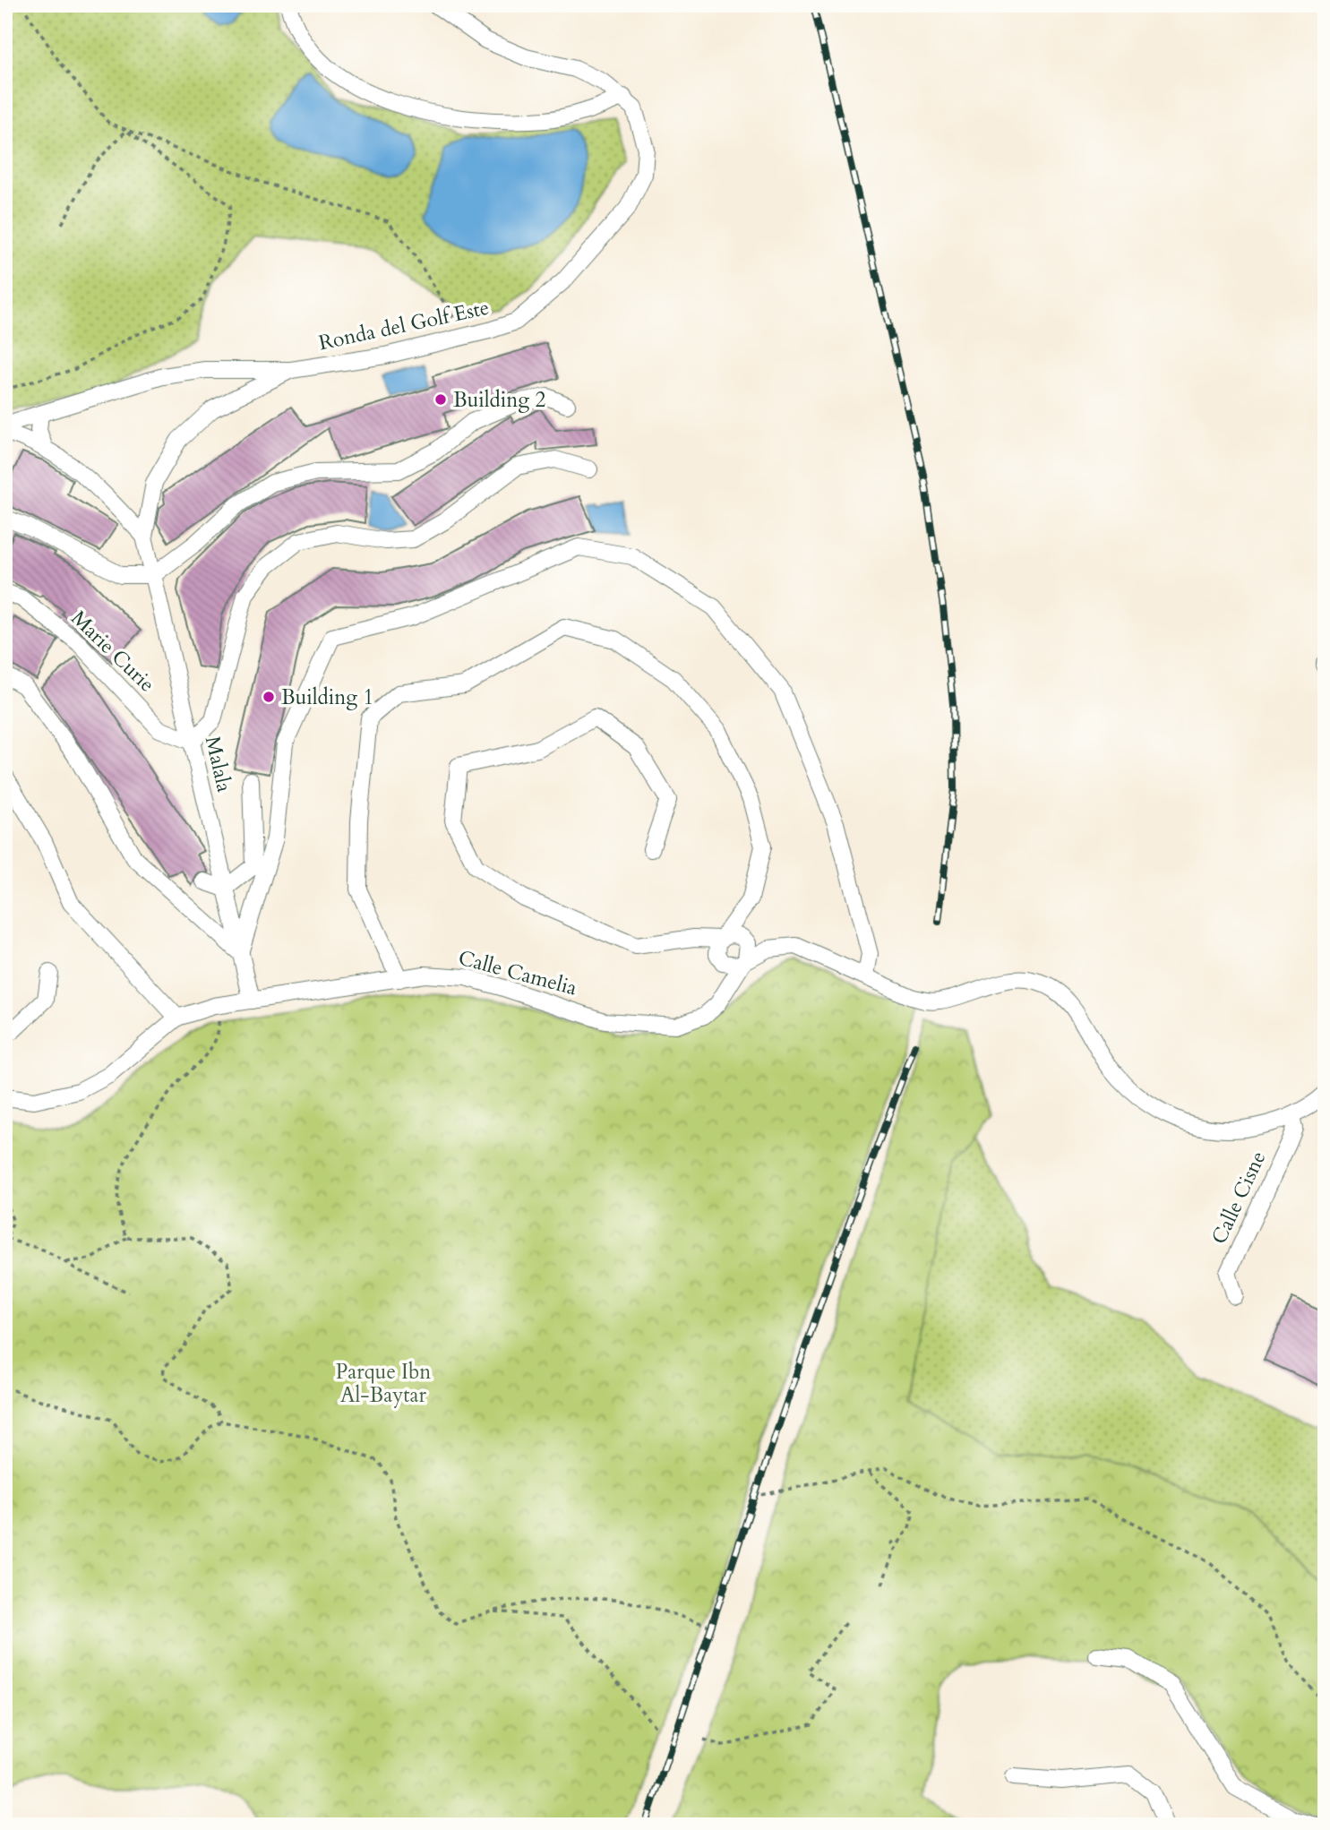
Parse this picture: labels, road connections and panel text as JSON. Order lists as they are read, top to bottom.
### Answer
{
  "streets": {
    "street": [
      "Ronda del Golf Este",
      "Marie Curie",
      "Malala",
      "Calle Camelia",
      "Calle Cisne"
    ]
  },
  "crossings": [
    ["Marie Curie", "Malala"],
    ["Malala", "Calle Camelia"]
  ],
  "parks": ["Parque Ibn Al-Baytar"],
  "places": ["Building 2", "Building 1"]
}
